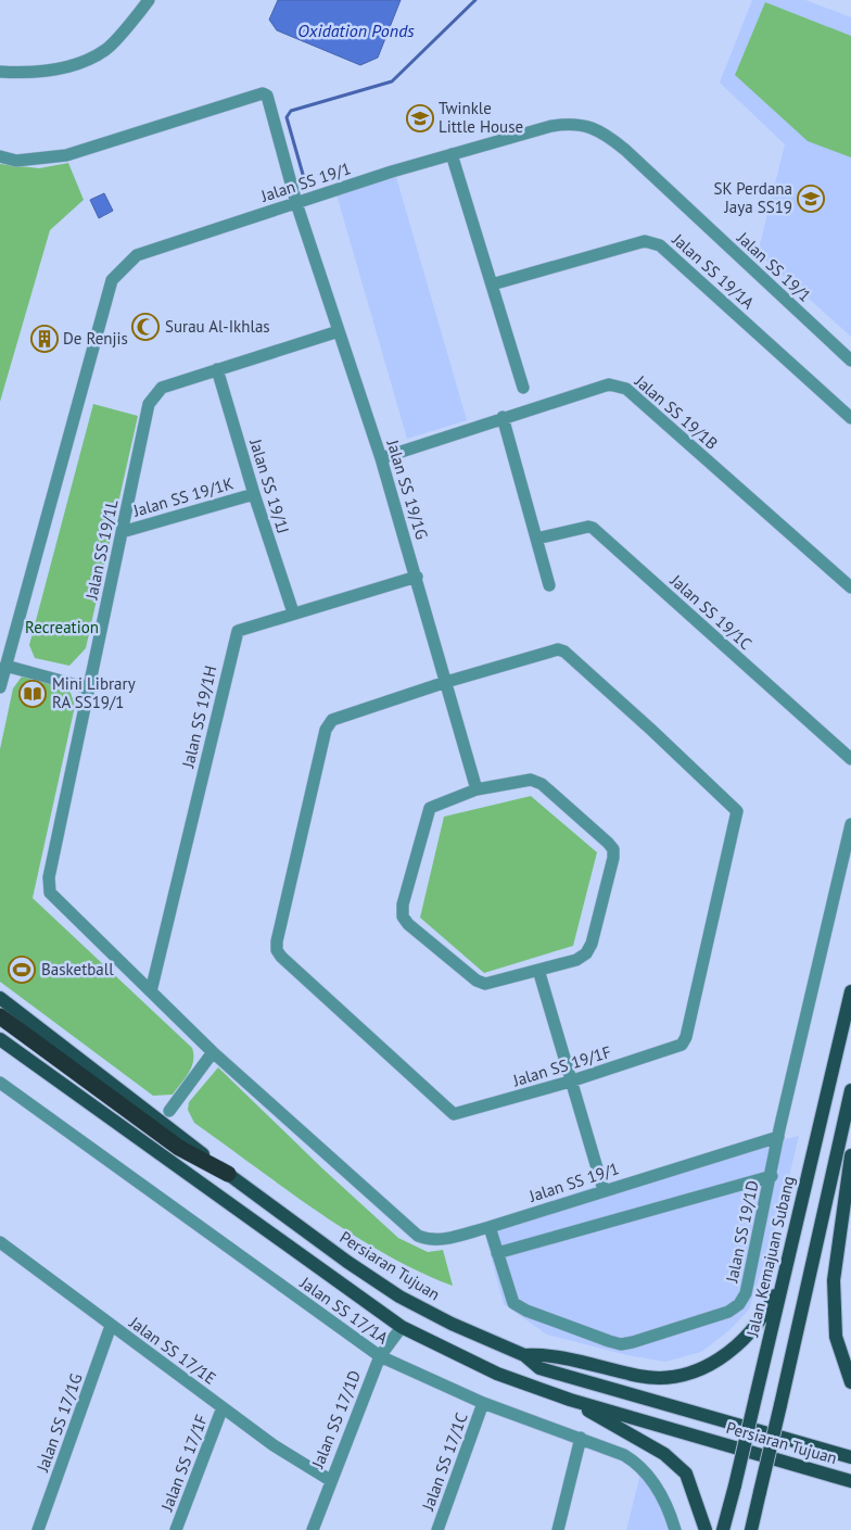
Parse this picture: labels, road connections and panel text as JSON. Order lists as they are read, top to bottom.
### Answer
{
  "streets": {
    "main road": ["Jalan Kemajuan Subang", "Persiaran Tujuan"],
    "street": [
      "Jalan SS 19/1",
      "Jalan SS 19/1A",
      "Jalan SS 19/1B",
      "Jalan SS 19/1J",
      "Jalan SS 19/1G",
      "Jalan SS 19/1K",
      "Jalan SS 19/1L",
      "Jalan SS 19/1C",
      "Jalan SS 19/1H",
      "Jalan SS 19/1F",
      "Jalan SS 19/1D",
      "Jalan SS 17/1A",
      "Jalan SS 17/1E",
      "Jalan SS 17/1D",
      "Jalan SS 17/1G",
      "Jalan SS 17/1C",
      "Jalan SS 17/1F"
    ]
  },
  "crossings": [
    ["Jalan SS 19/1", "Jalan SS 19/1G"],
    ["Jalan SS 19/1", "Jalan SS 19/1L"],
    ["Jalan SS 19/1", "Jalan SS 19/1H"],
    ["Jalan SS 19/1", "Jalan SS 19/1D"],
    ["Jalan SS 19/1B", "Jalan SS 19/1G"],
    ["Jalan SS 19/1J", "Jalan SS 19/1K"],
    ["Jalan SS 19/1J", "Jalan SS 19/1L"],
    ["Jalan SS 19/1J", "Jalan SS 19/1H"],
    ["Jalan SS 19/1G", "Jalan SS 19/1L"],
    ["Jalan SS 19/1G", "Jalan SS 19/1H"],
    ["Jalan SS 19/1G", "Jalan SS 19/1F"],
    ["Jalan SS 19/1K", "Jalan SS 19/1L"],
    ["Jalan SS 19/1L", "Jalan SS 19/1H"],
    ["Persiaran Tujuan", "Jalan SS 17/1D"],
    ["Jalan SS 17/1A", "Jalan SS 17/1D"],
    ["Jalan SS 17/1A", "Jalan SS 17/1C"],
    ["Jalan SS 17/1E", "Jalan SS 17/1D"],
    ["Jalan SS 17/1E", "Jalan SS 17/1G"],
    ["Jalan SS 17/1E", "Jalan SS 17/1F"]
  ],
  "water": ["Oxidation Ponds"],
  "parks": ["Recreation"],
  "places": {
    "school or university": ["Twinkle Little House", "SK Perdana Jaya SS19"],
    "mosque": ["Surau Al-Ikhlas"],
    "building": ["De Renjis"],
    "library": ["Mini Library RA SS19/1"],
    "sports": ["Basketball"]
  }
}
